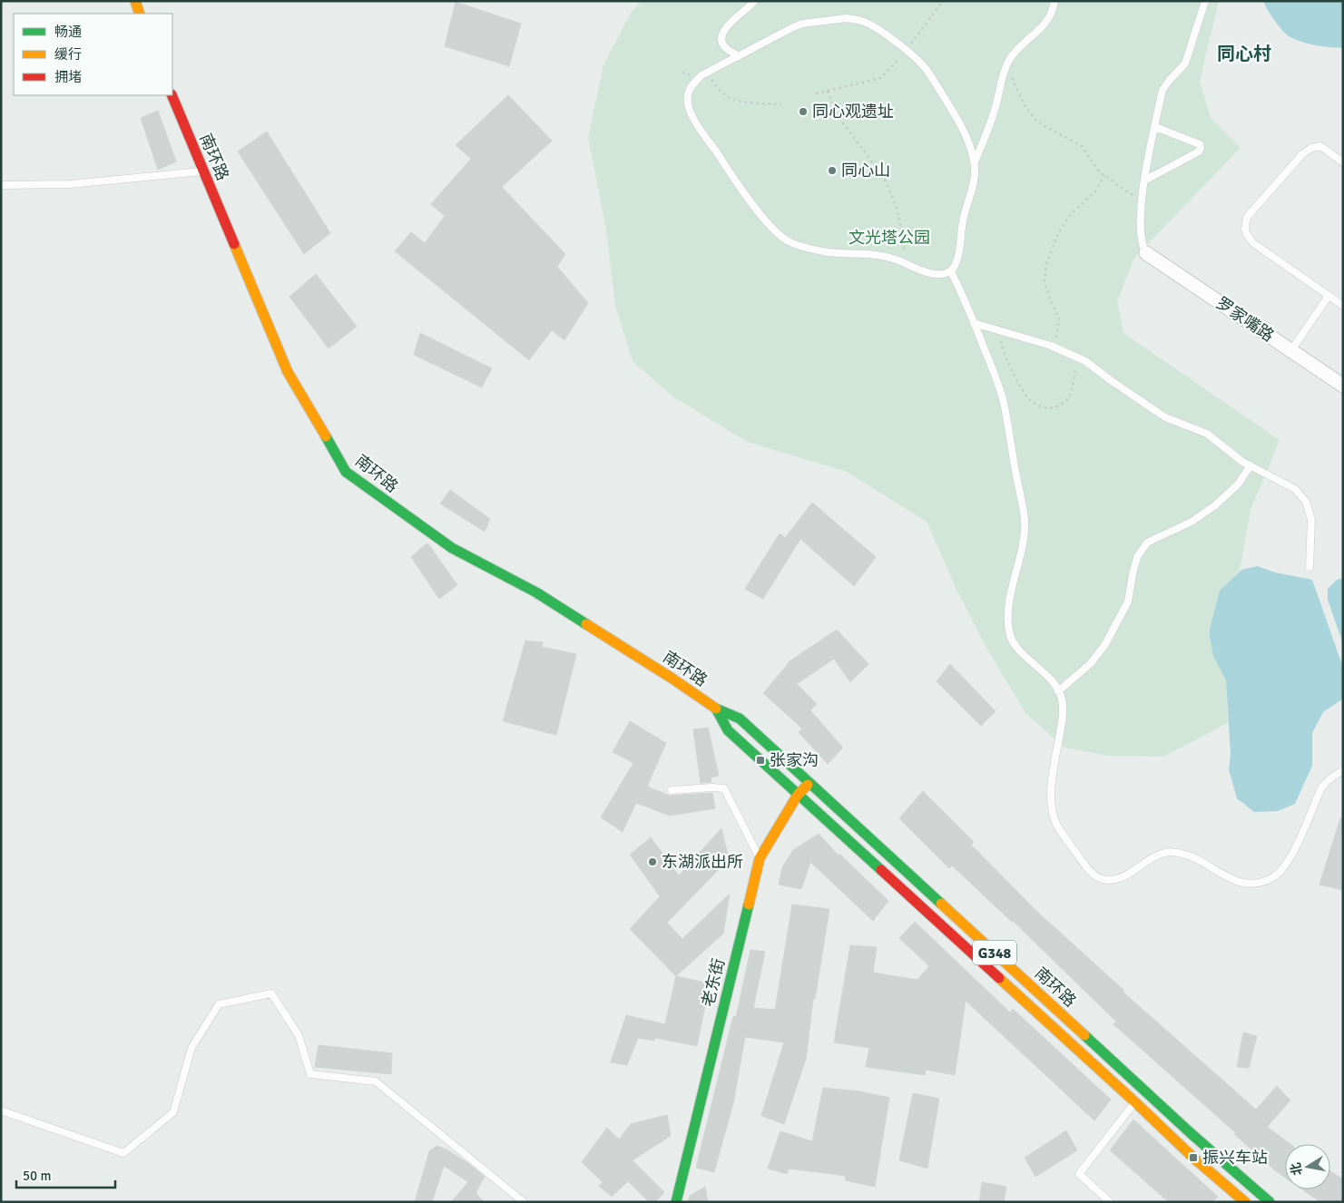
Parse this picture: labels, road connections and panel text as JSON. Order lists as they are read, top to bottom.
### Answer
{
  "streets": {
    "main road": ["南环路", "G348", "老东街"],
    "street": ["罗家嘴路"]
  },
  "crossings": [
    ["南环路", "老东街"]
  ],
  "districts": ["同心村"],
  "parks": ["文光塔公园"],
  "places": {
    "other": ["同心观遗址", "同心山", "东湖派出所"],
    "transit": ["张家沟", "振兴车站"]
  },
  "legend": ["畅通", "缓行", "拥堵"],
  "scale_bar": "50 m",
  "north": "left"
}
